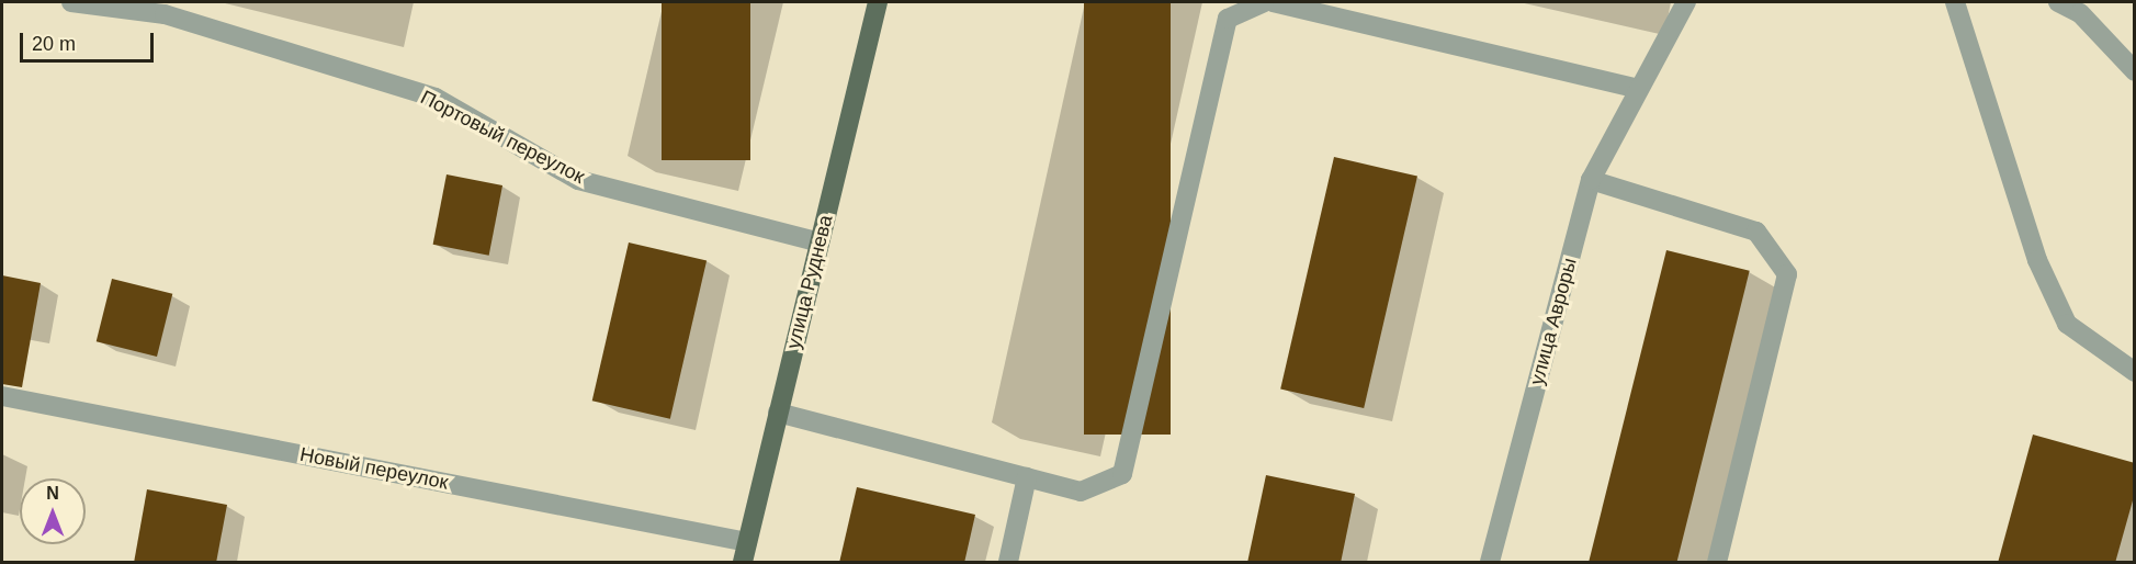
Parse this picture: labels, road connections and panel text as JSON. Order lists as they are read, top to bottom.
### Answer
{
  "streets": {
    "main road": ["улица Руднева"],
    "street": ["Портовый переулок", "улица Авроры", "Новый переулок"]
  },
  "crossings": [
    ["Портовый переулок", "улица Руднева"],
    ["улица Руднева", "Новый переулок"]
  ],
  "scale_bar": "20 m",
  "north": "top"
}
